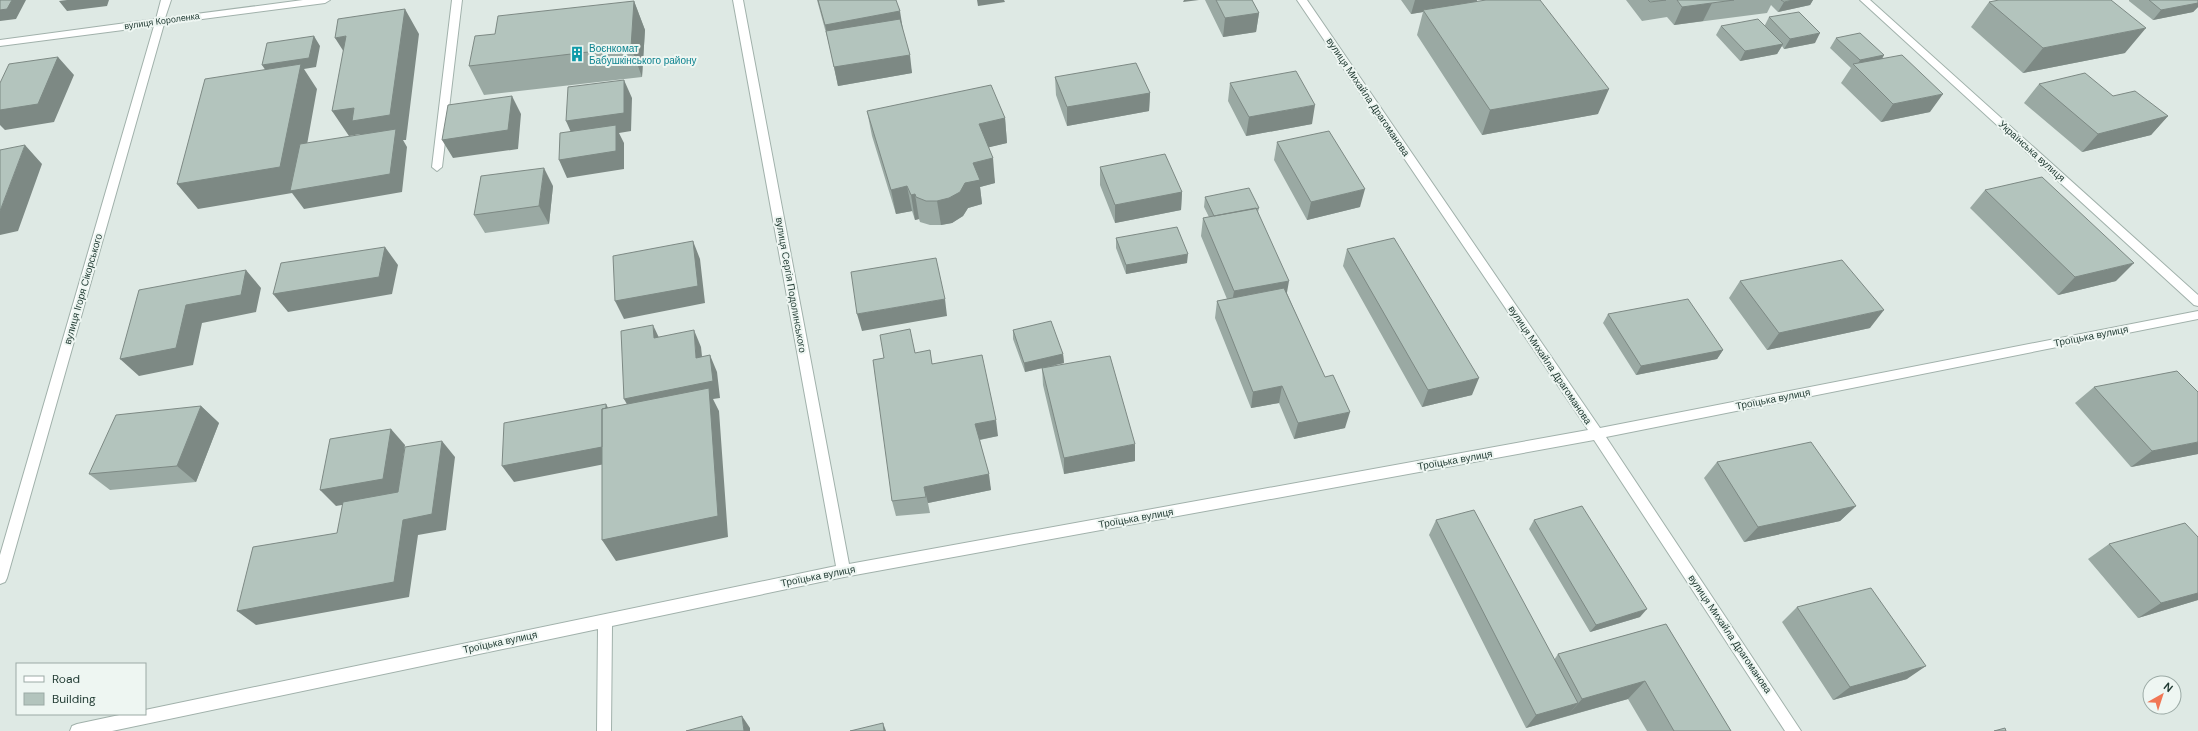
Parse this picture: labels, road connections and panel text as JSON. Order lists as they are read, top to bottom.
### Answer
{
  "streets": {
    "street": [
      "вулиця Короленка",
      "вулиця Михайла Драгоманова",
      "Українська вулиця",
      "вулиця Сергія Подолинського",
      "вулиця Ігоря Сікорського",
      "Троїцька вулиця"
    ]
  },
  "crossings": [
    ["вулиця Короленка", "вулиця Ігоря Сікорського"],
    ["вулиця Михайла Драгоманова", "Троїцька вулиця"],
    ["вулиця Сергія Подолинського", "Троїцька вулиця"]
  ],
  "places": {
    "building": ["Воєнкомат Бабушкінського району"]
  },
  "legend": ["Road", "Building"],
  "north": "top right"
}
